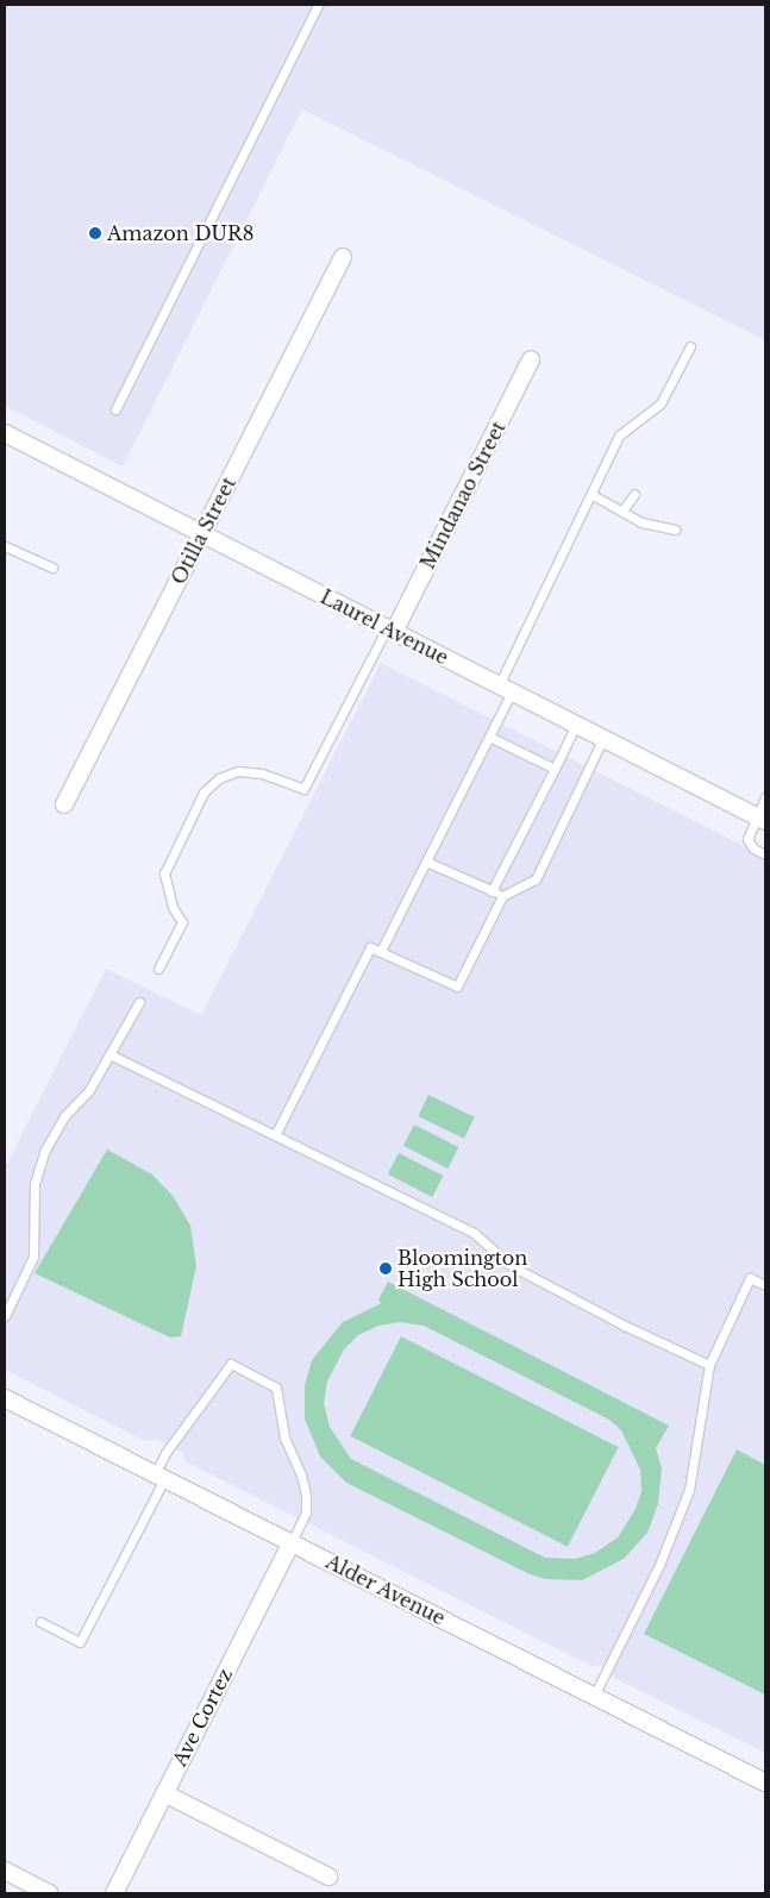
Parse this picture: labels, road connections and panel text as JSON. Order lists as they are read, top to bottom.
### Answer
{
  "streets": {
    "street": [
      "Mindanao Street",
      "Otilla Street",
      "Laurel Avenue",
      "Alder Avenue",
      "Ave Cortez"
    ]
  },
  "crossings": [
    ["Mindanao Street", "Laurel Avenue"],
    ["Otilla Street", "Laurel Avenue"],
    ["Alder Avenue", "Ave Cortez"]
  ],
  "places": ["Amazon DUR8", "Bloomington High School"]
}
